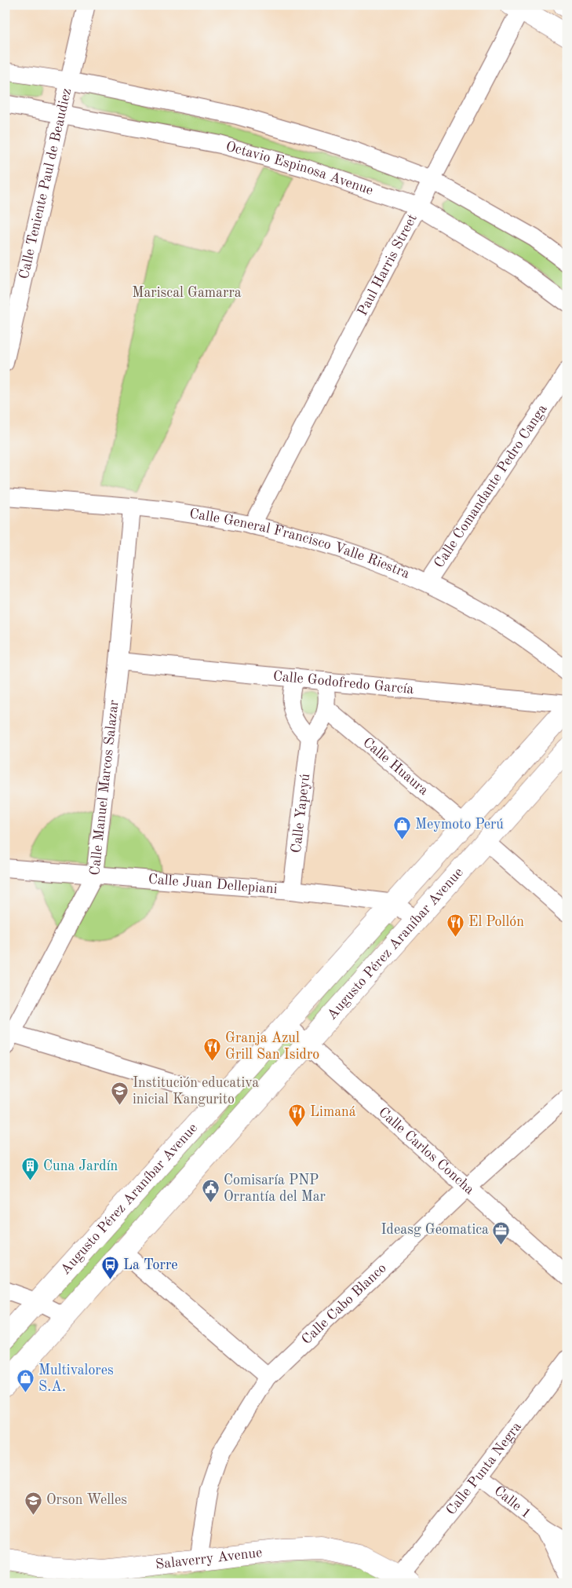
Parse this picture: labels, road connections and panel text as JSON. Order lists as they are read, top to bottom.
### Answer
{
  "streets": {
    "main road": ["Augusto Pérez Araníbar Avenue", "Salaverry Avenue"],
    "street": [
      "Octavio Espinosa Avenue",
      "Calle Teniente Paul de Beaudiez",
      "Paul Harris Street",
      "Calle Comandante Pedro Canga",
      "Calle General Francisco Valle Riestra",
      "Calle Godofredo García",
      "Calle Huaura",
      "Calle Manuel Marcos Salazar",
      "Calle Yapeyú",
      "Calle Juan Dellepiani",
      "Calle Carlos Concha",
      "Calle Cabo Blanco",
      "Calle Punta Negra",
      "Calle 1"
    ]
  },
  "crossings": [
    ["Octavio Espinosa Avenue", "Calle Teniente Paul de Beaudiez"],
    ["Octavio Espinosa Avenue", "Paul Harris Street"],
    ["Paul Harris Street", "Calle General Francisco Valle Riestra"],
    ["Calle Comandante Pedro Canga", "Calle General Francisco Valle Riestra"],
    ["Calle General Francisco Valle Riestra", "Calle Manuel Marcos Salazar"],
    ["Calle Godofredo García", "Calle Manuel Marcos Salazar"],
    ["Calle Godofredo García", "Calle Yapeyú"],
    ["Calle Huaura", "Calle Yapeyú"],
    ["Calle Huaura", "Augusto Pérez Araníbar Avenue"],
    ["Calle Manuel Marcos Salazar", "Calle Juan Dellepiani"],
    ["Calle Yapeyú", "Calle Juan Dellepiani"],
    ["Calle Juan Dellepiani", "Augusto Pérez Araníbar Avenue"],
    ["Augusto Pérez Araníbar Avenue", "Calle Carlos Concha"],
    ["Calle Carlos Concha", "Calle Cabo Blanco"],
    ["Calle Cabo Blanco", "Salaverry Avenue"],
    ["Calle Punta Negra", "Calle 1"],
    ["Calle Punta Negra", "Salaverry Avenue"]
  ],
  "parks": ["Mariscal Gamarra"],
  "places": {
    "shop": ["Meymoto Perú", "Multivalores S.A."],
    "restaurant": ["El Pollón", "Granja Azul Grill San Isidro", "Limaná"],
    "school or university": ["Institución educativa inicial Kangurito", "Orson Welles"],
    "building": ["Cuna Jardín"],
    "public building": ["Comisaría PNP Orrantía del Mar"],
    "office": ["Ideasg Geomatica"],
    "bus stop": ["La Torre"]
  }
}
